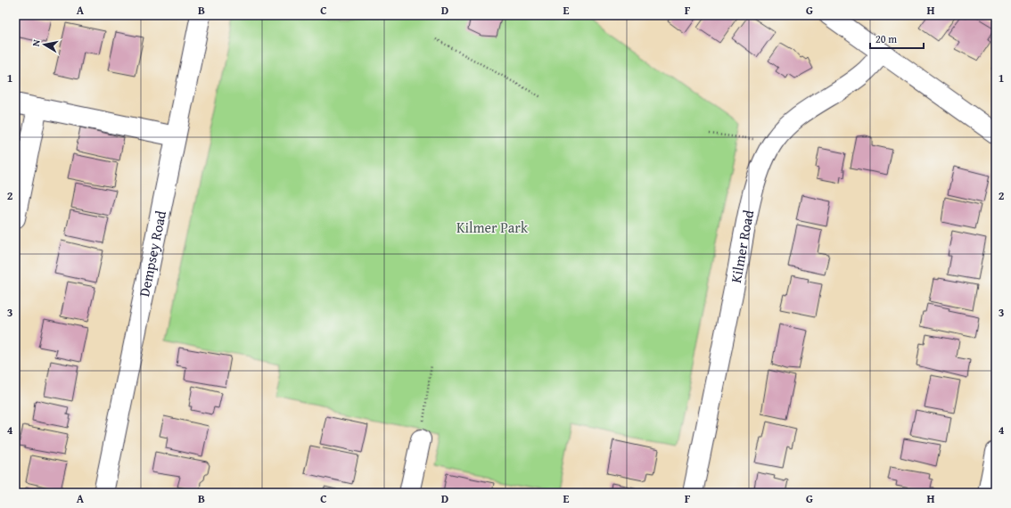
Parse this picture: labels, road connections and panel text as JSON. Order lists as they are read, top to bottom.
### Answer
{
  "streets": {
    "street": ["Kilmer Road", "Dempsey Road"]
  },
  "parks": ["Kilmer Park"],
  "scale_bar": "20 m",
  "north": "left",
  "grid": {
    "columns": [
      "A",
      "B",
      "C",
      "D",
      "E",
      "F",
      "G",
      "H"
    ],
    "rows": [
      "1",
      "2",
      "3",
      "4"
    ]
  }
}
